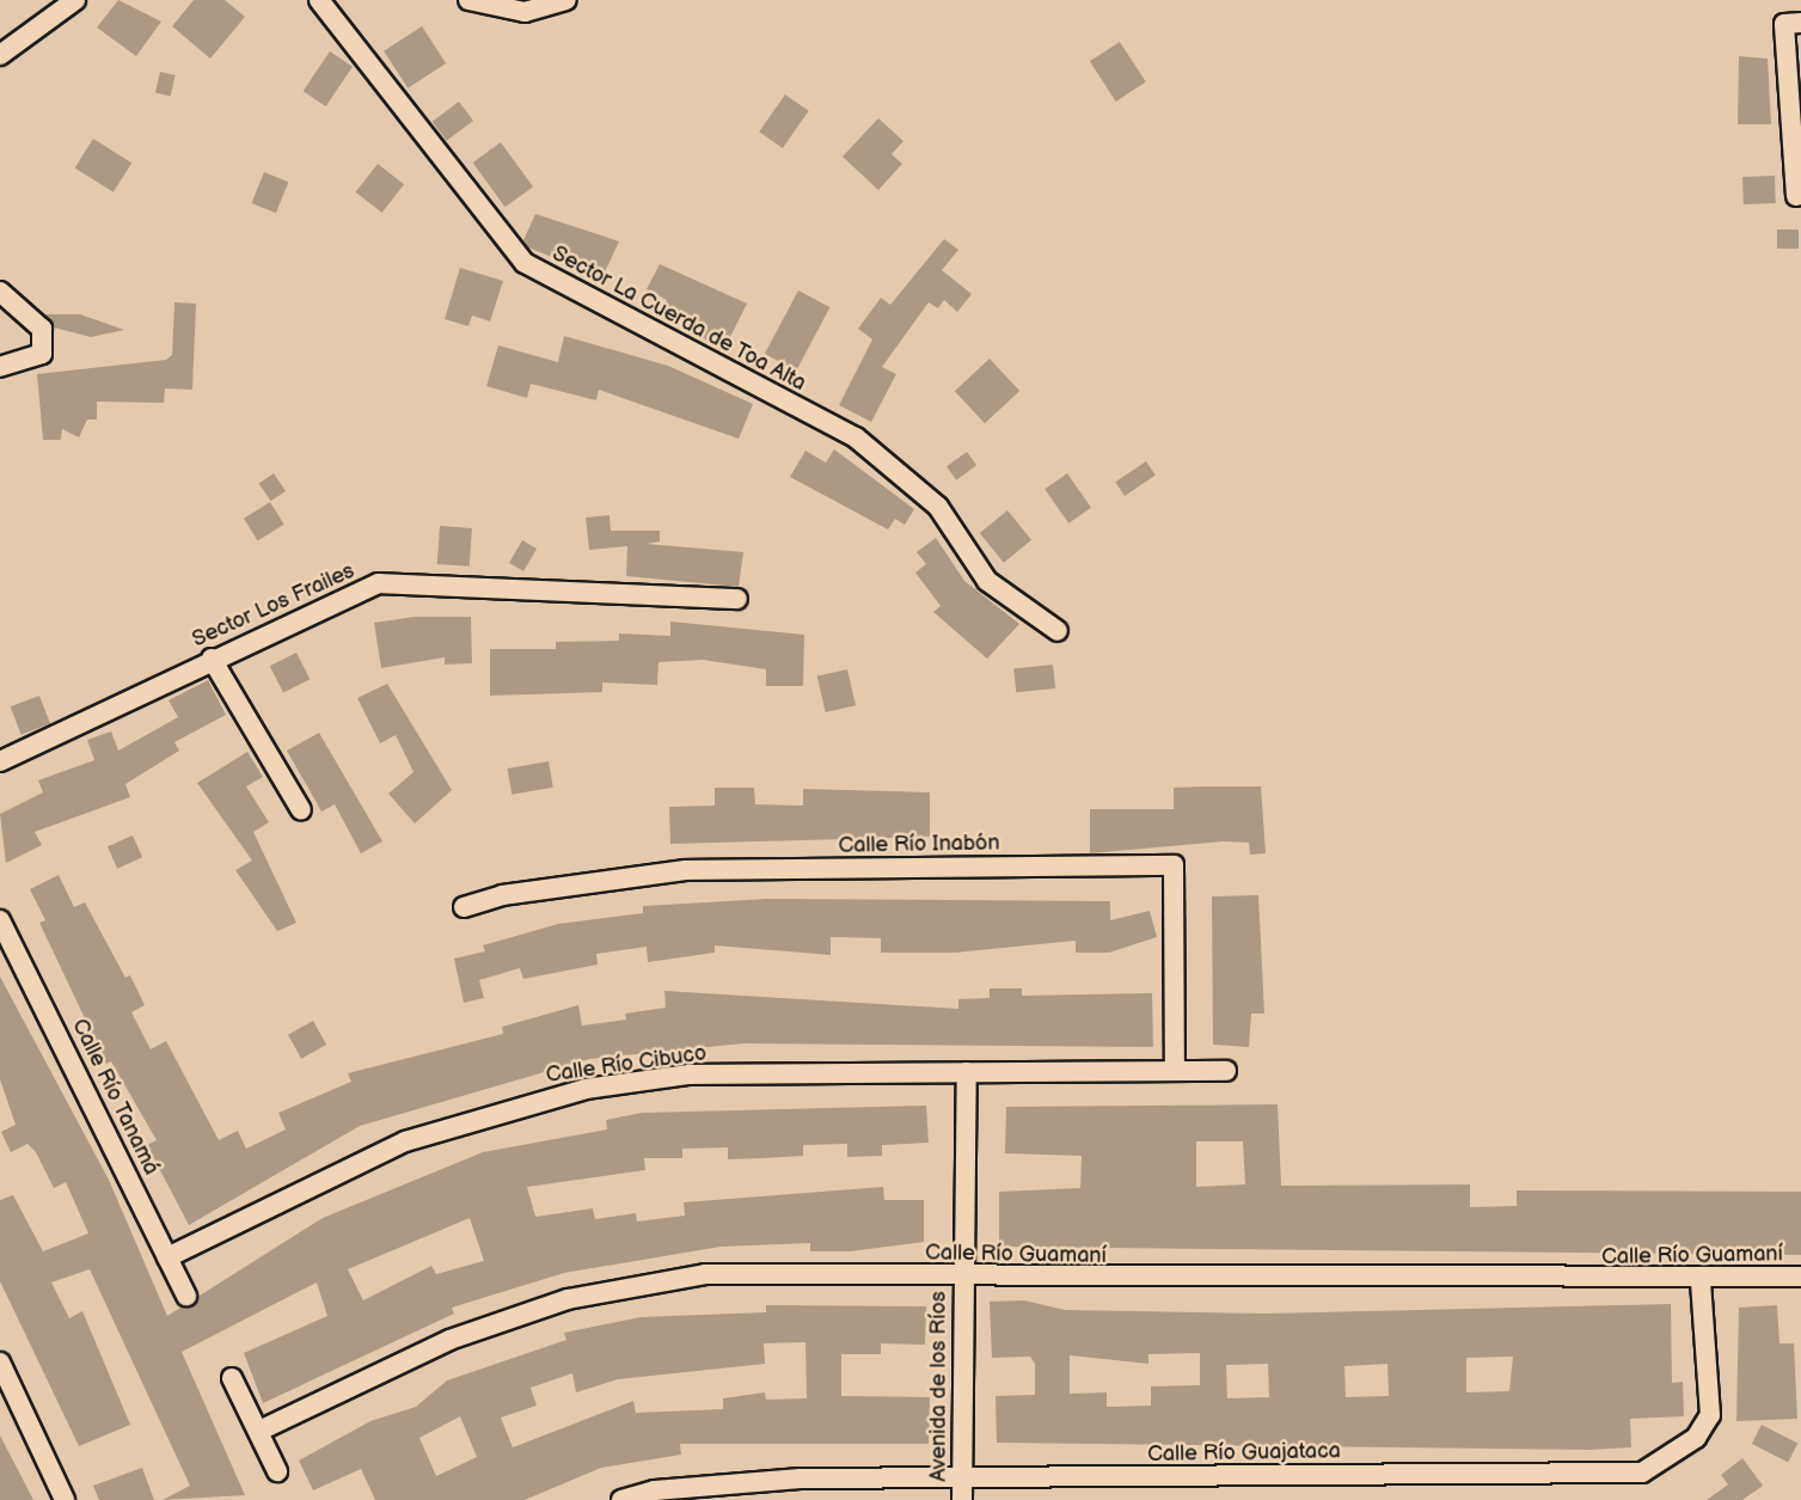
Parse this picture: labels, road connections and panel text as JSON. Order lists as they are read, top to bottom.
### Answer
{
  "streets": {
    "street": [
      "Sector La Cuerda de Toa Alta",
      "Sector Los Frailes",
      "Calle Río Inabón",
      "Calle Río Cibuco",
      "Calle Río Tanamá",
      "Calle Río Guamaní",
      "Avenida de los Ríos",
      "Calle Río Guajataca"
    ]
  },
  "crossings": [
    ["Calle Río Inabón", "Calle Río Cibuco"],
    ["Calle Río Cibuco", "Calle Río Tanamá"],
    ["Calle Río Cibuco", "Avenida de los Ríos"],
    ["Calle Río Guamaní", "Avenida de los Ríos"],
    ["Calle Río Guamaní", "Calle Río Guajataca"],
    ["Avenida de los Ríos", "Calle Río Guajataca"]
  ]
}
